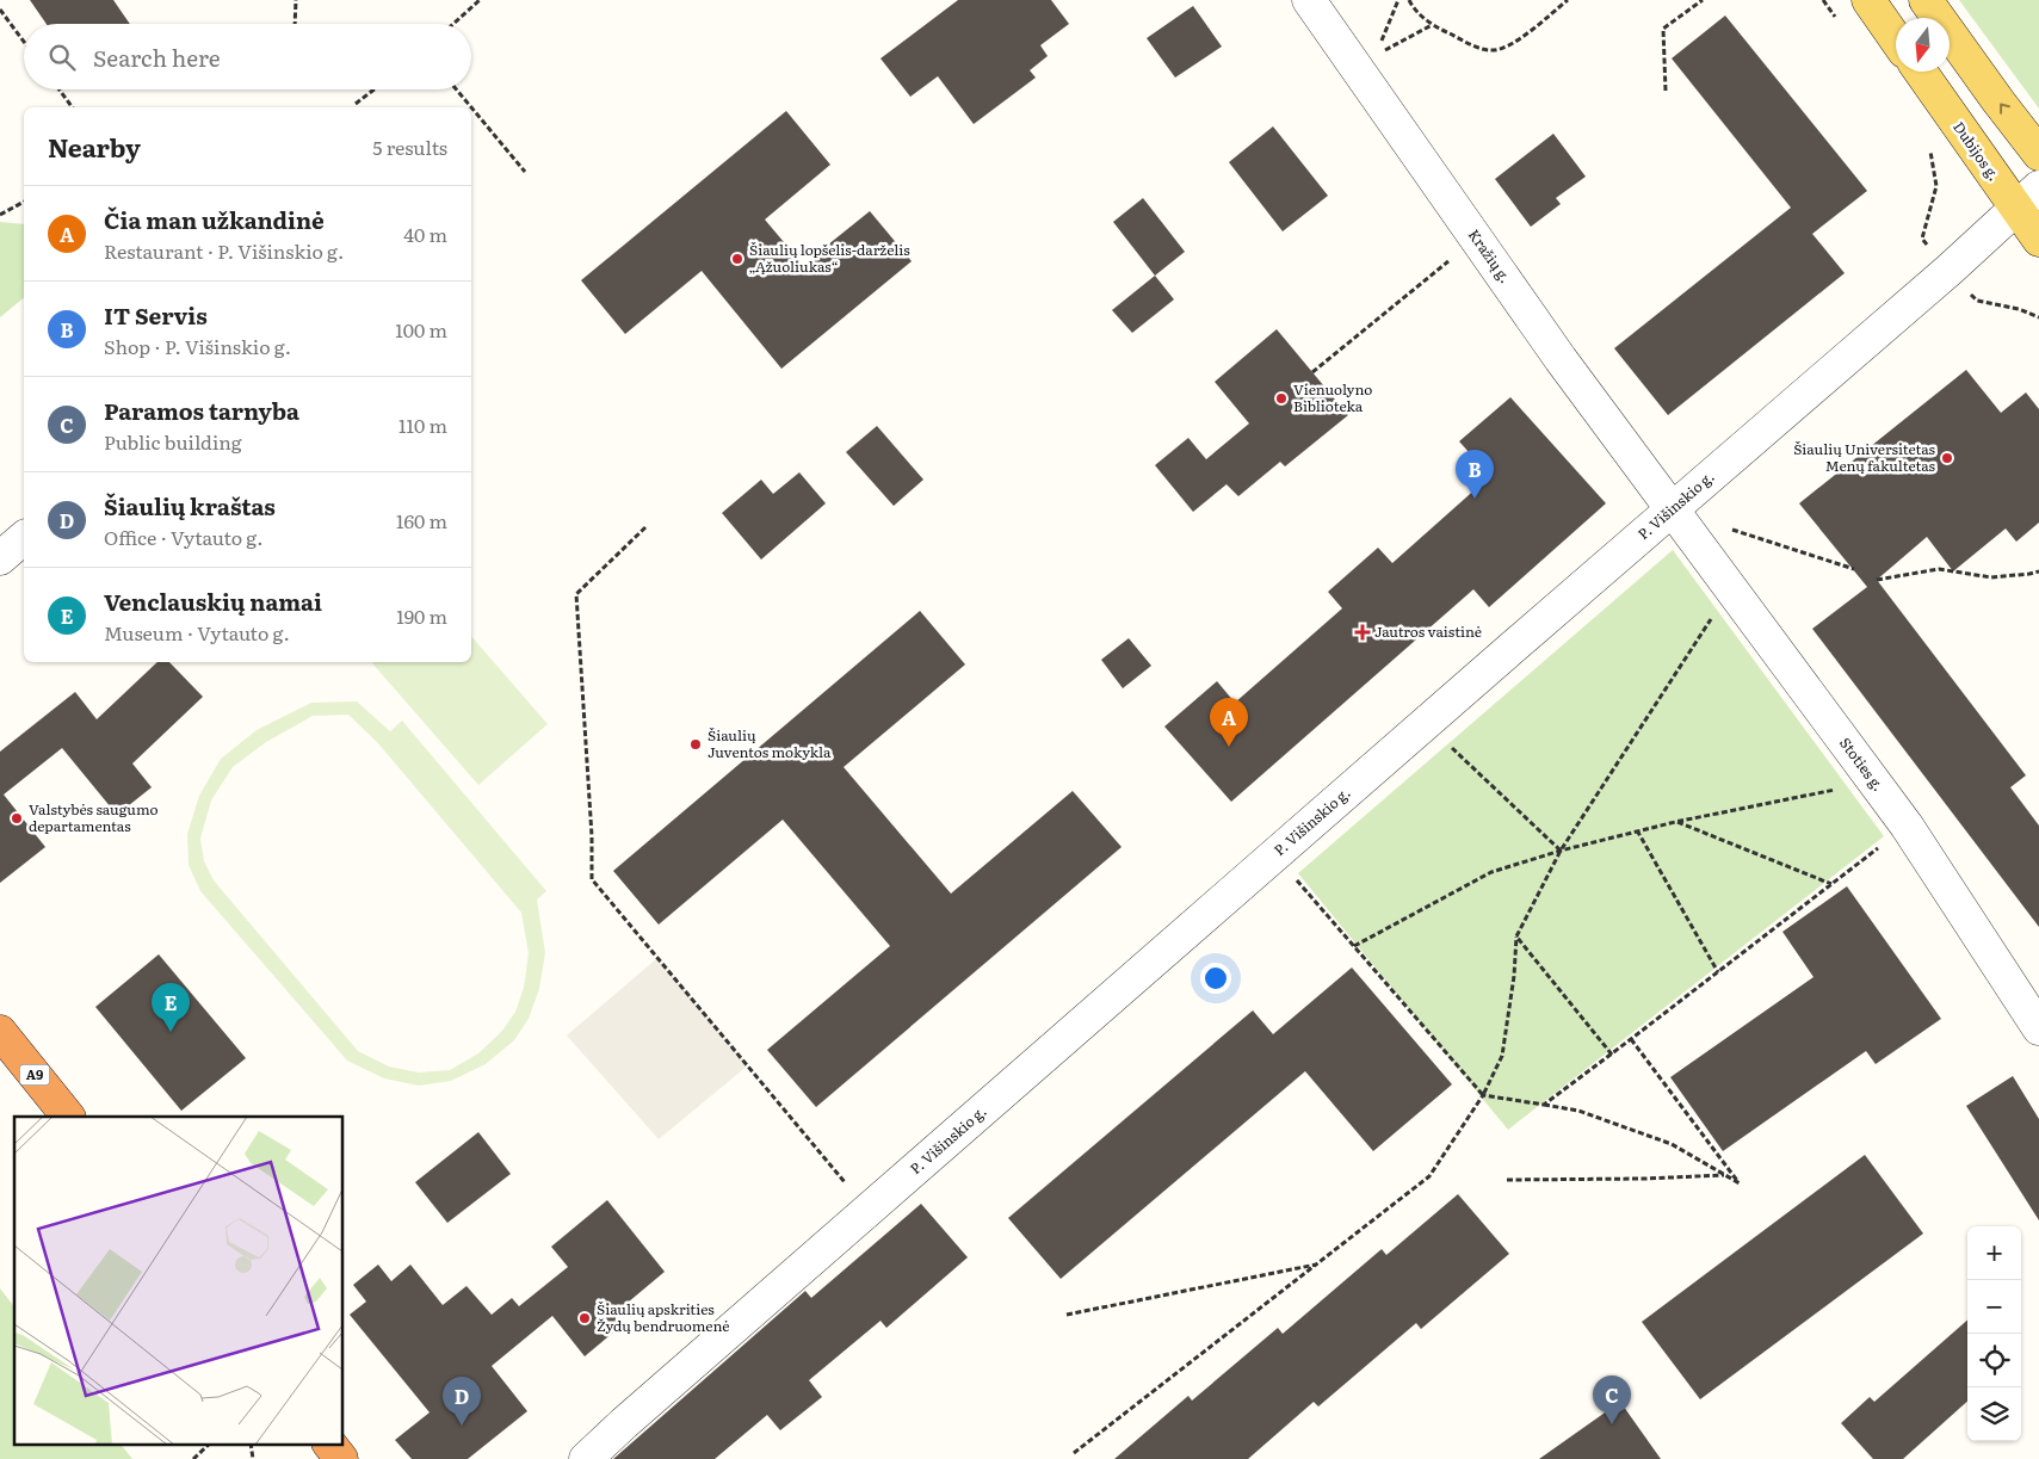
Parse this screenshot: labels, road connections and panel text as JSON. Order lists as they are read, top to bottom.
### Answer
{
  "streets": {
    "highway": ["A9"],
    "main road": ["Dubijos g."],
    "street": ["Kražių g.", "P. Višinskio g.", "Stoties g."]
  },
  "crossings": [
    ["Dubijos g.", "P. Višinskio g."],
    ["Kražių g.", "P. Višinskio g."],
    ["Kražių g.", "Stoties g."],
    ["P. Višinskio g.", "Stoties g."]
  ],
  "places": {
    "other": [
      "Šiaulių lopšelis-darželis „Ąžuoliukas“",
      "Vienuolyno Biblioteka",
      "Šiaulių Universitetas Menų fakultetas",
      "Šiaulių Juventos mokykla",
      "Valstybės saugumo departamentas",
      "Šiaulių apskrities Žydų bendruomenė"
    ],
    "health": ["Jautros vaistinė"]
  },
  "north": "bottom",
  "page": {
    "search": "Search here",
    "heading": ["Nearby", "5 results"],
    "list": [
      {
        "mark": "A",
        "name": "Čia man užkandinė",
        "note": "Restaurant · P. Višinskio g.",
        "value": "40 m"
      },
      {
        "mark": "B",
        "name": "IT Servis",
        "note": "Shop · P. Višinskio g.",
        "value": "100 m"
      },
      {
        "mark": "C",
        "name": "Paramos tarnyba",
        "note": "Public building",
        "value": "110 m"
      },
      {
        "mark": "D",
        "name": "Šiaulių kraštas",
        "note": "Office · Vytauto g.",
        "value": "160 m"
      },
      {
        "mark": "E",
        "name": "Venclauskių namai",
        "note": "Museum · Vytauto g.",
        "value": "190 m"
      }
    ],
    "pins": [
      "B",
      "A",
      "E",
      "C",
      "D"
    ],
    "map_buttons": ["+", "−"]
  }
}
